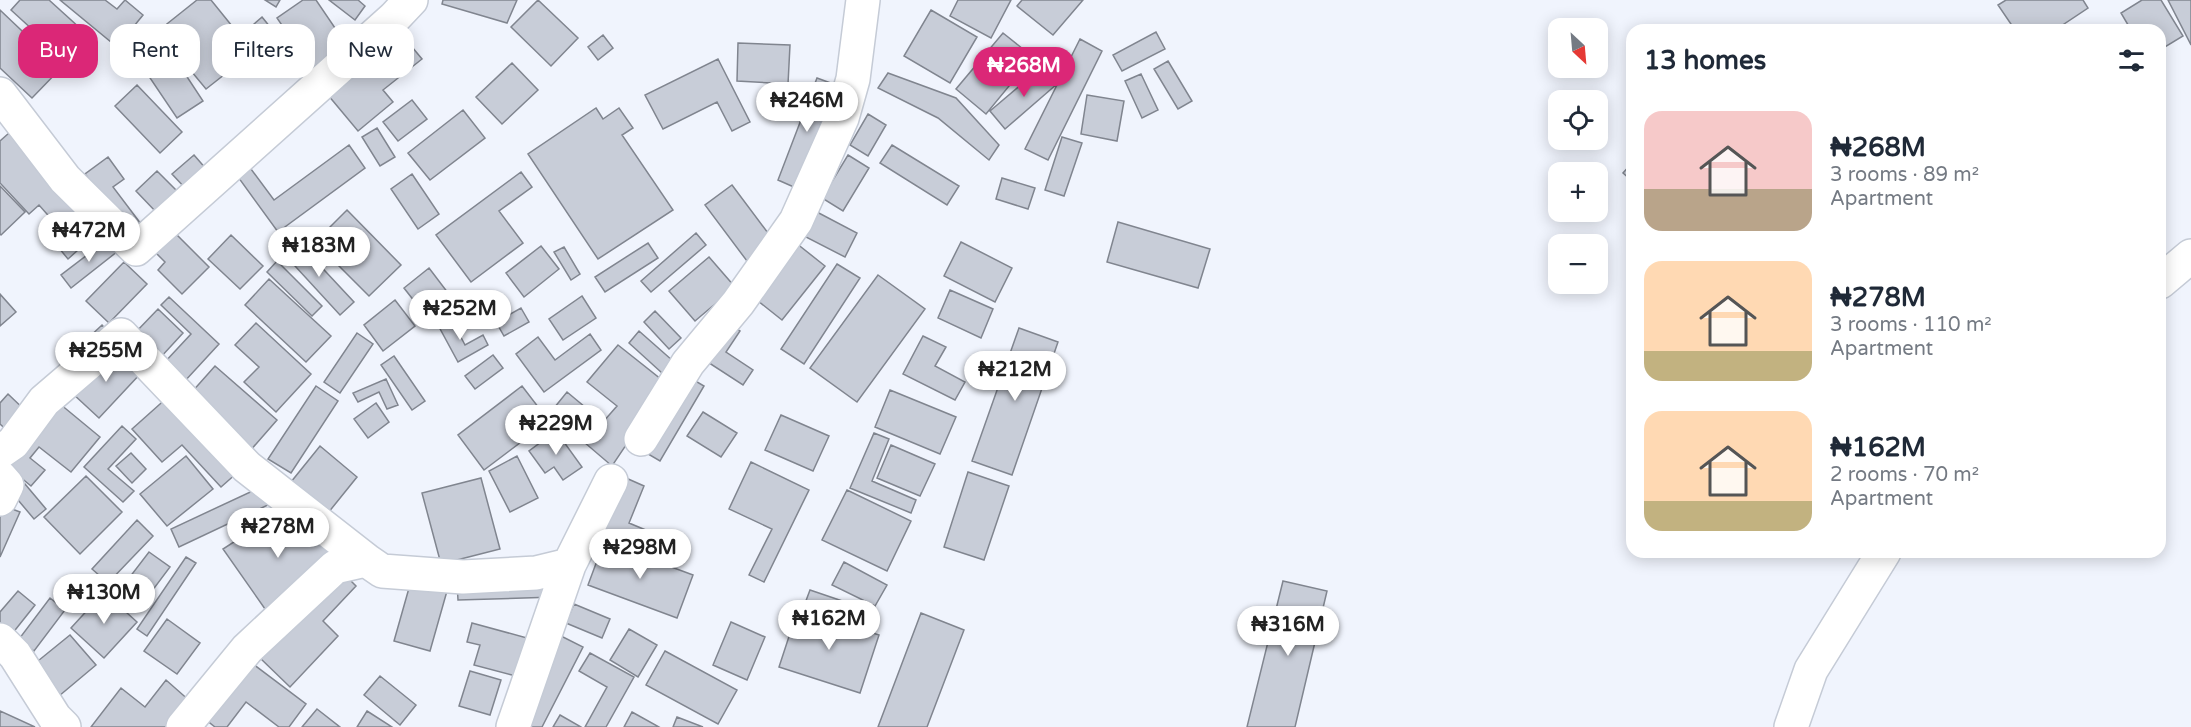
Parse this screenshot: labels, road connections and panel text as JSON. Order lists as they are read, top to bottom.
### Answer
{
  "north": "bottom right",
  "page": {
    "map_buttons": ["+", "−"],
    "chip": [
      "Buy",
      "Rent",
      "Filters",
      "New"
    ],
    "heading": "13 homes",
    "price": [
      "₦268M",
      "₦246M",
      "₦472M",
      "₦183M",
      "₦252M",
      "₦255M",
      "₦212M",
      "₦229M",
      "₦278M",
      "₦298M",
      "₦130M",
      "₦162M",
      "₦316M"
    ],
    "list": [
      {
        "name": "₦268M",
        "note": "3 rooms · 89 m² · Apartment"
      },
      {
        "name": "₦278M",
        "note": "3 rooms · 110 m² · Apartment"
      },
      {
        "name": "₦162M",
        "note": "2 rooms · 70 m² · Apartment"
      }
    ]
  }
}
